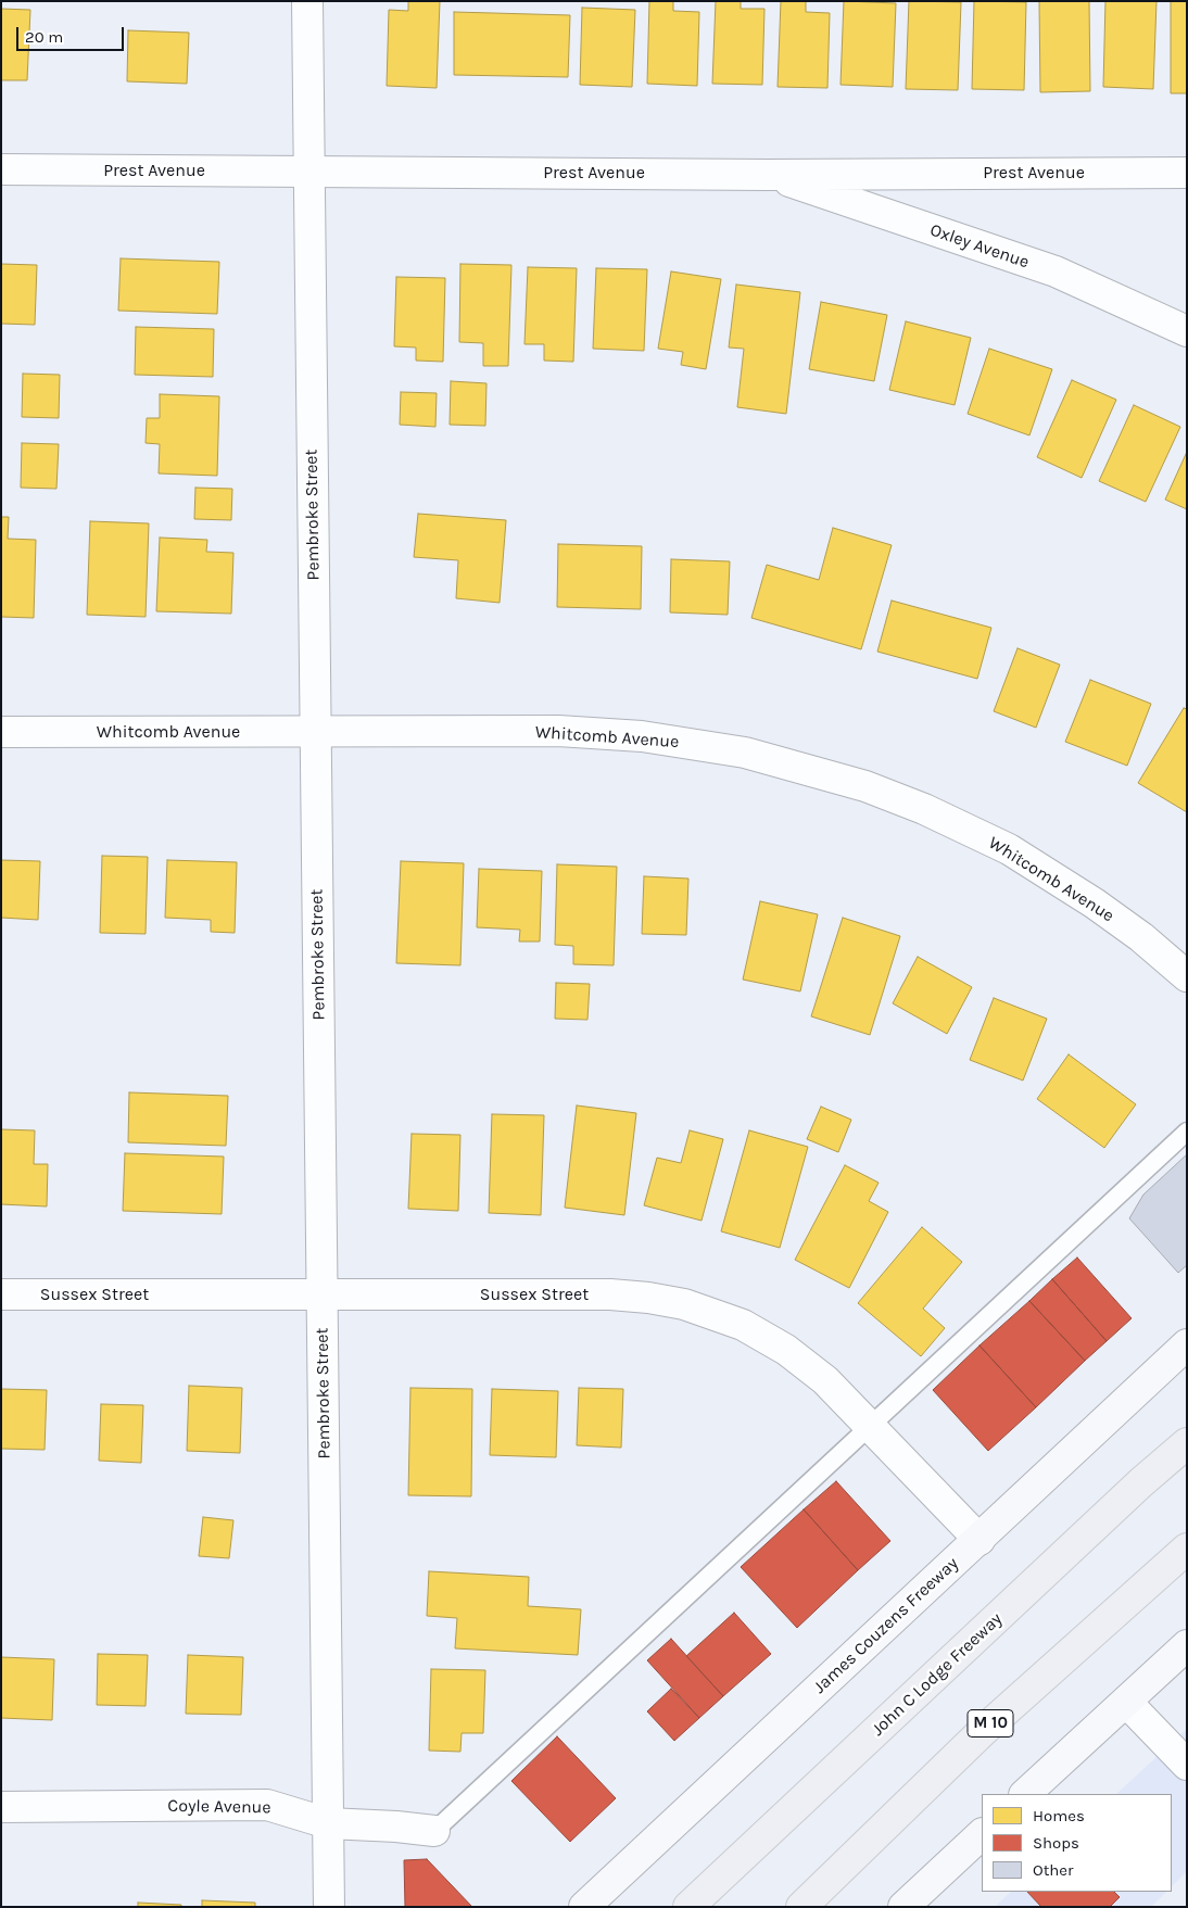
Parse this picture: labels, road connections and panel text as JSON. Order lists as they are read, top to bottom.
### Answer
{
  "streets": {
    "highway": ["John C Lodge Freeway", "M 10"],
    "main road": ["James Couzens Freeway"],
    "street": [
      "Prest Avenue",
      "Oxley Avenue",
      "Pembroke Street",
      "Whitcomb Avenue",
      "Sussex Street",
      "Coyle Avenue"
    ]
  },
  "crossings": [
    ["Prest Avenue", "Oxley Avenue"],
    ["Prest Avenue", "Pembroke Street"],
    ["Pembroke Street", "Whitcomb Avenue"],
    ["Pembroke Street", "Sussex Street"],
    ["Pembroke Street", "Coyle Avenue"],
    ["Sussex Street", "James Couzens Freeway"]
  ],
  "legend": ["Homes", "Shops", "Other"],
  "scale_bar": "20 m"
}
